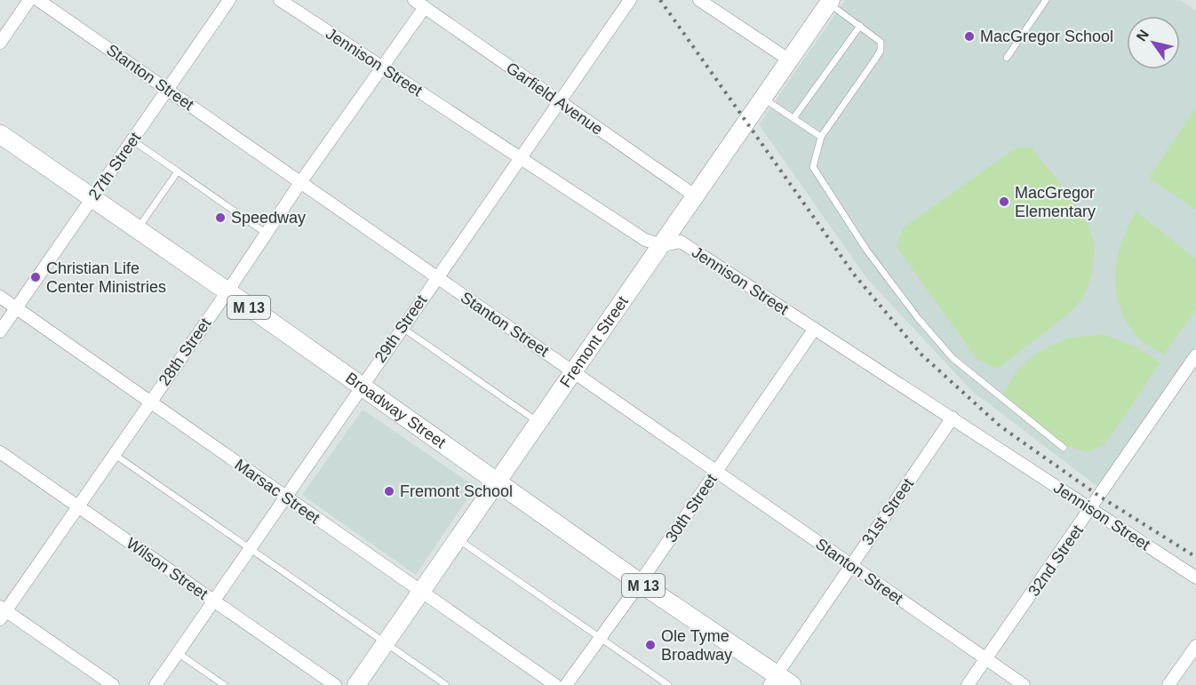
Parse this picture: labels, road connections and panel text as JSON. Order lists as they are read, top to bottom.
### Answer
{
  "streets": {
    "main road": ["M 13", "Broadway Street"],
    "street": [
      "Jennison Street",
      "Stanton Street",
      "Garfield Avenue",
      "27th Street",
      "29th Street",
      "Fremont Street",
      "28th Street",
      "Marsac Street",
      "30th Street",
      "31st Street",
      "32nd Street",
      "Wilson Street"
    ]
  },
  "crossings": [
    ["Jennison Street", "29th Street"],
    ["Jennison Street", "Fremont Street"],
    ["Jennison Street", "28th Street"],
    ["Jennison Street", "30th Street"],
    ["Jennison Street", "31st Street"],
    ["Jennison Street", "32nd Street"],
    ["Stanton Street", "27th Street"],
    ["Stanton Street", "29th Street"],
    ["Stanton Street", "Fremont Street"],
    ["Stanton Street", "28th Street"],
    ["Stanton Street", "30th Street"],
    ["Stanton Street", "31st Street"],
    ["Stanton Street", "32nd Street"],
    ["Garfield Avenue", "29th Street"],
    ["Garfield Avenue", "Fremont Street"],
    ["Garfield Avenue", "28th Street"],
    ["27th Street", "Broadway Street"],
    ["27th Street", "Marsac Street"],
    ["29th Street", "Broadway Street"],
    ["29th Street", "Marsac Street"],
    ["29th Street", "Wilson Street"],
    ["Fremont Street", "Broadway Street"],
    ["Fremont Street", "Marsac Street"],
    ["28th Street", "Broadway Street"],
    ["28th Street", "Marsac Street"],
    ["28th Street", "Wilson Street"],
    ["Broadway Street", "30th Street"],
    ["Broadway Street", "31st Street"]
  ],
  "places": [
    "MacGregor School",
    "MacGregor Elementary",
    "Speedway",
    "Christian Life Center Ministries",
    "Fremont School",
    "Ole Tyme Broadway"
  ],
  "north": "top left"
}
